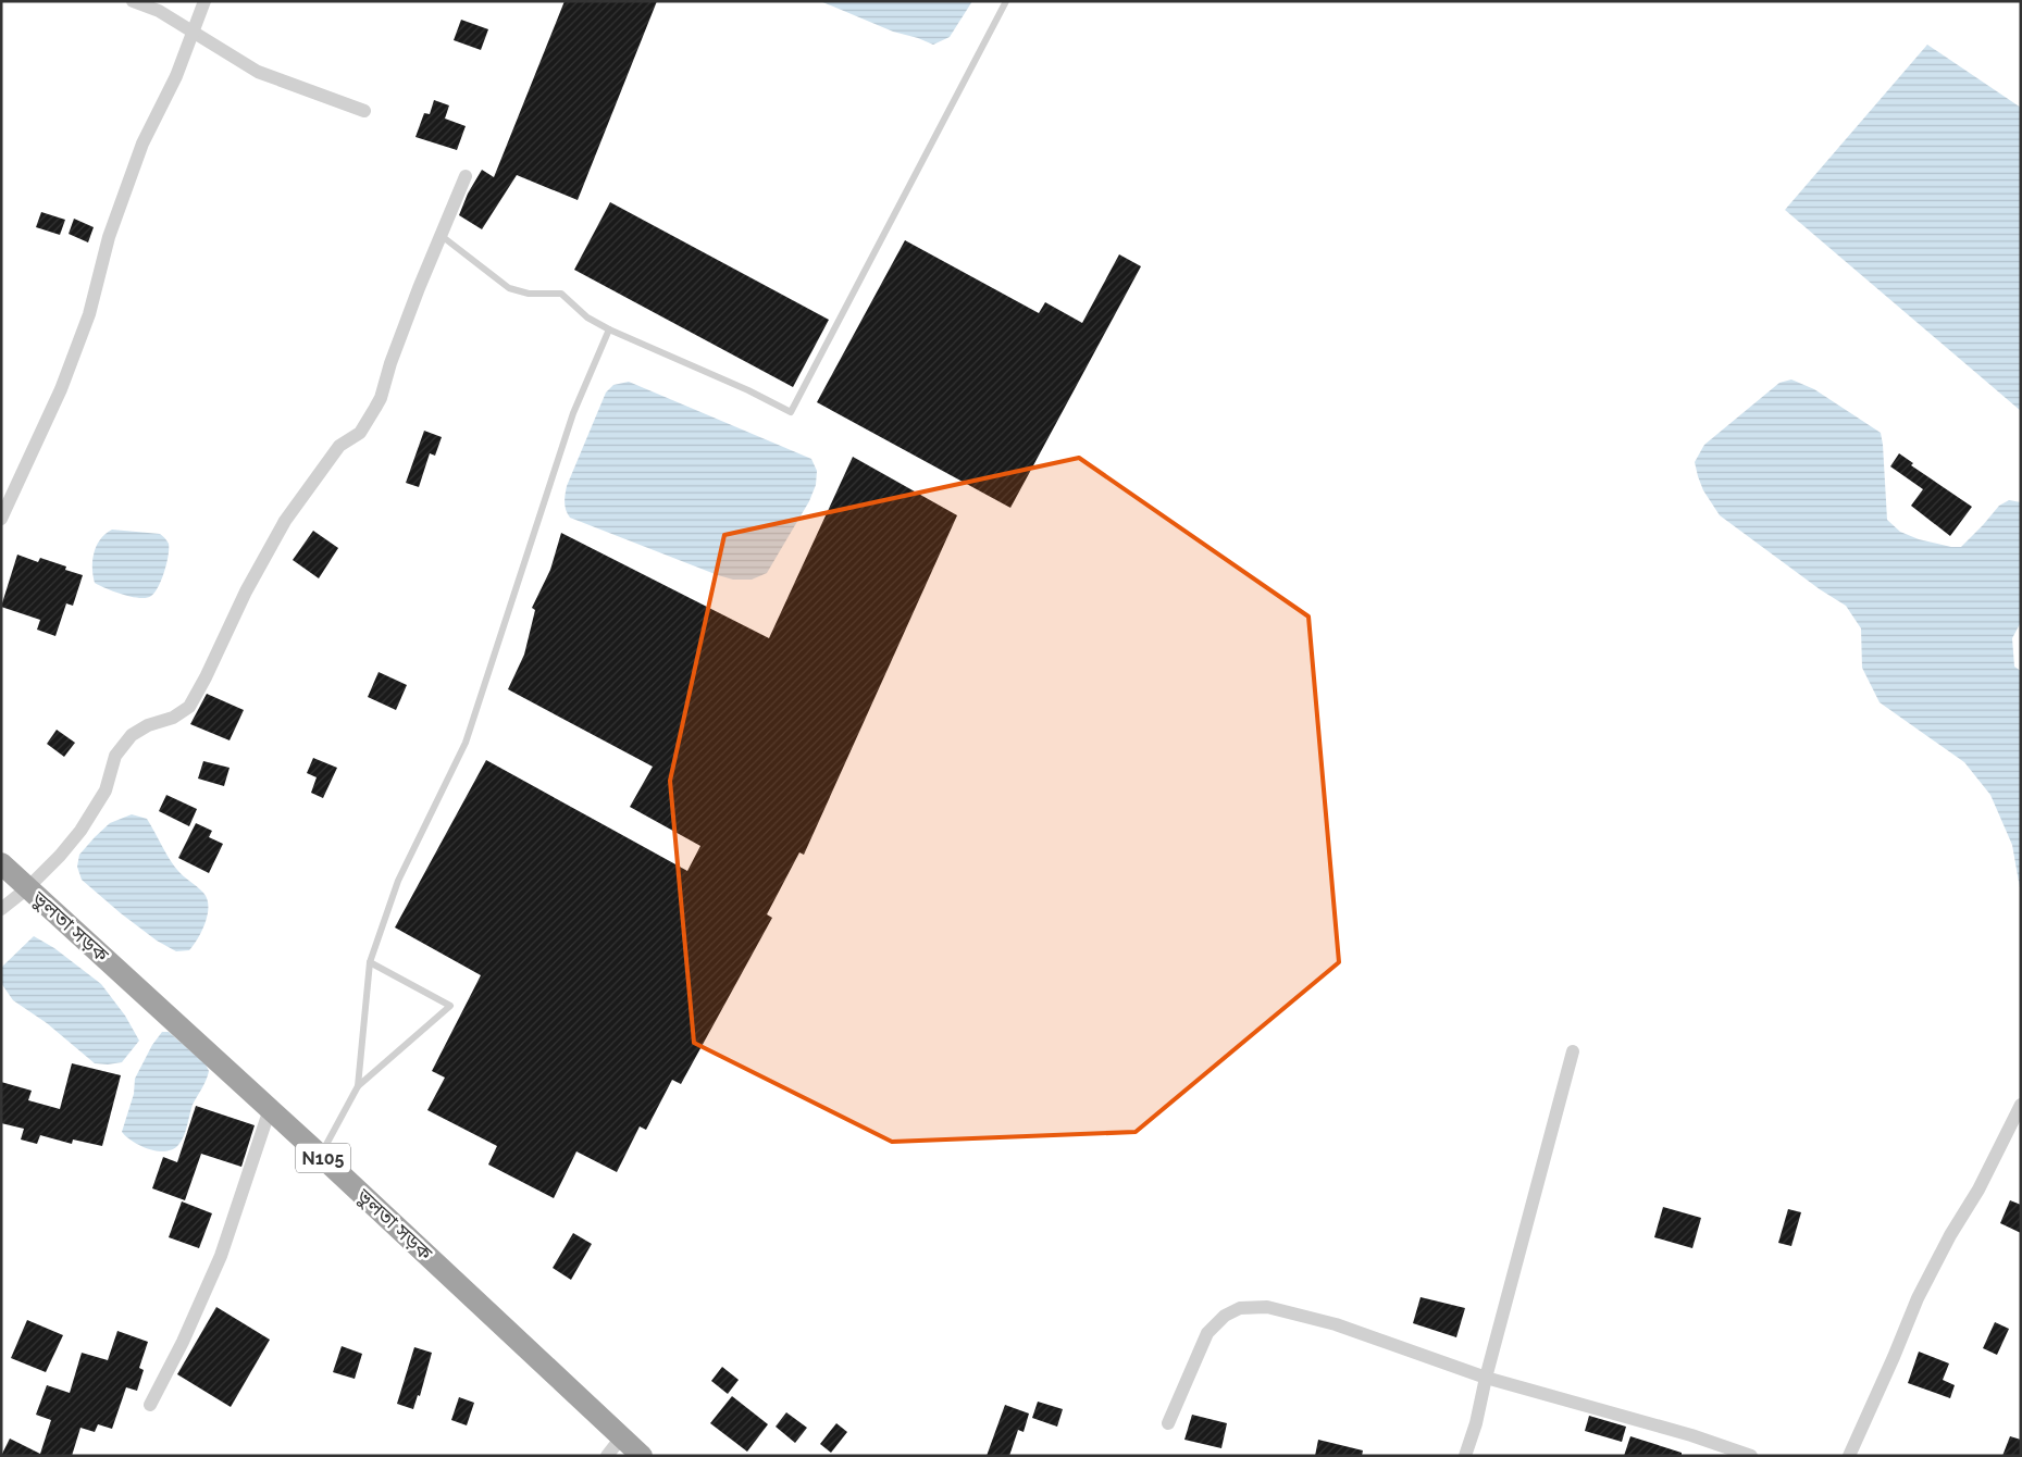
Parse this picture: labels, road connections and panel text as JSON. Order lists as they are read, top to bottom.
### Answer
{
  "streets": {
    "highway": ["ভুলতা সড়ক", "N105"]
  }
}
